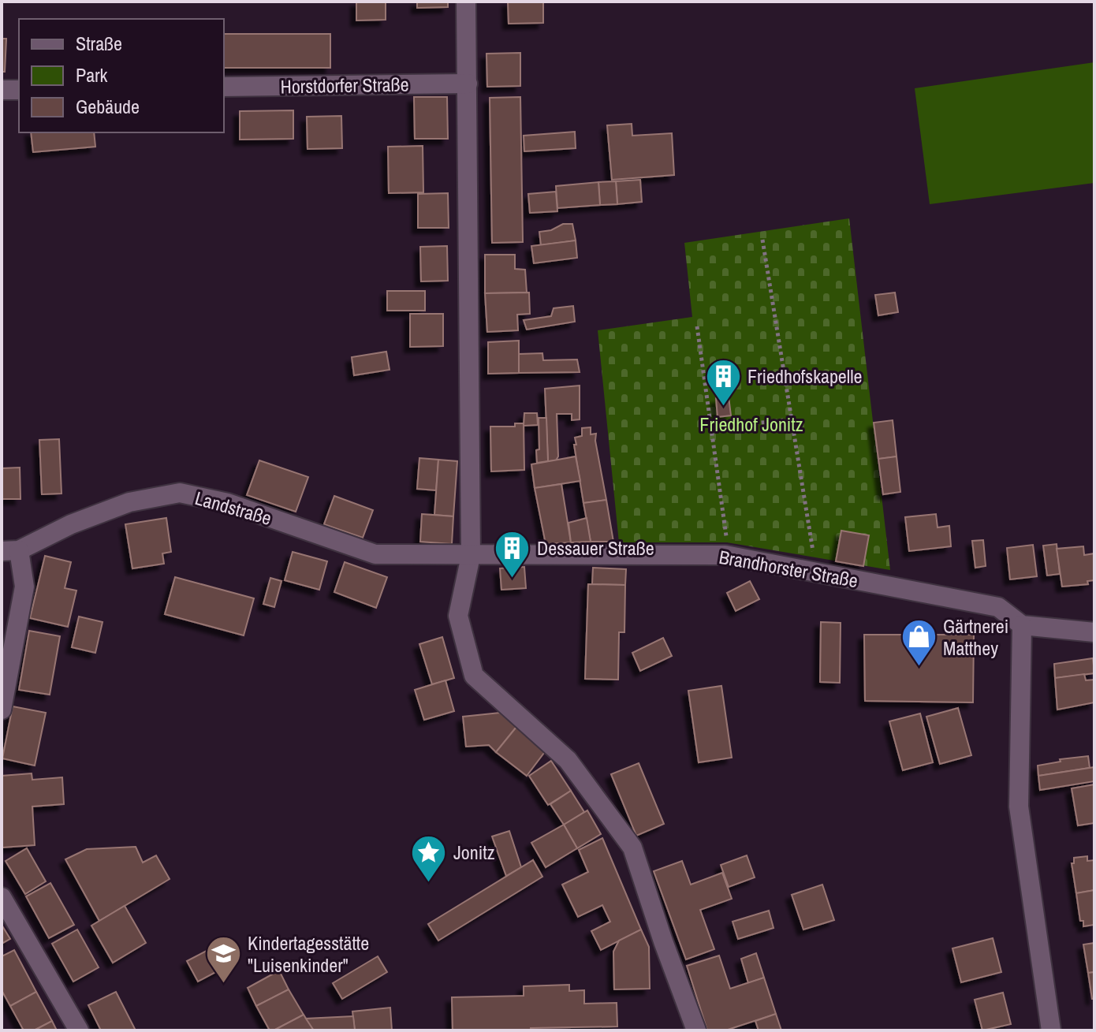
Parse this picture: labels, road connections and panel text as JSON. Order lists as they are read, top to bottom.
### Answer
{
  "streets": {
    "street": ["Horstdorfer Straße", "Landstraße", "Brandhorster Straße"]
  },
  "crossings": [
    ["Landstraße", "Brandhorster Straße"]
  ],
  "parks": ["Friedhof Jonitz"],
  "places": {
    "building": ["Friedhofskapelle", "Dessauer Straße"],
    "shop": ["Gärtnerei Matthey"],
    "place": ["Jonitz"],
    "school or university": ["Kindertagesstätte \"Luisenkinder\""]
  },
  "legend": ["Straße", "Park", "Gebäude"]
}
